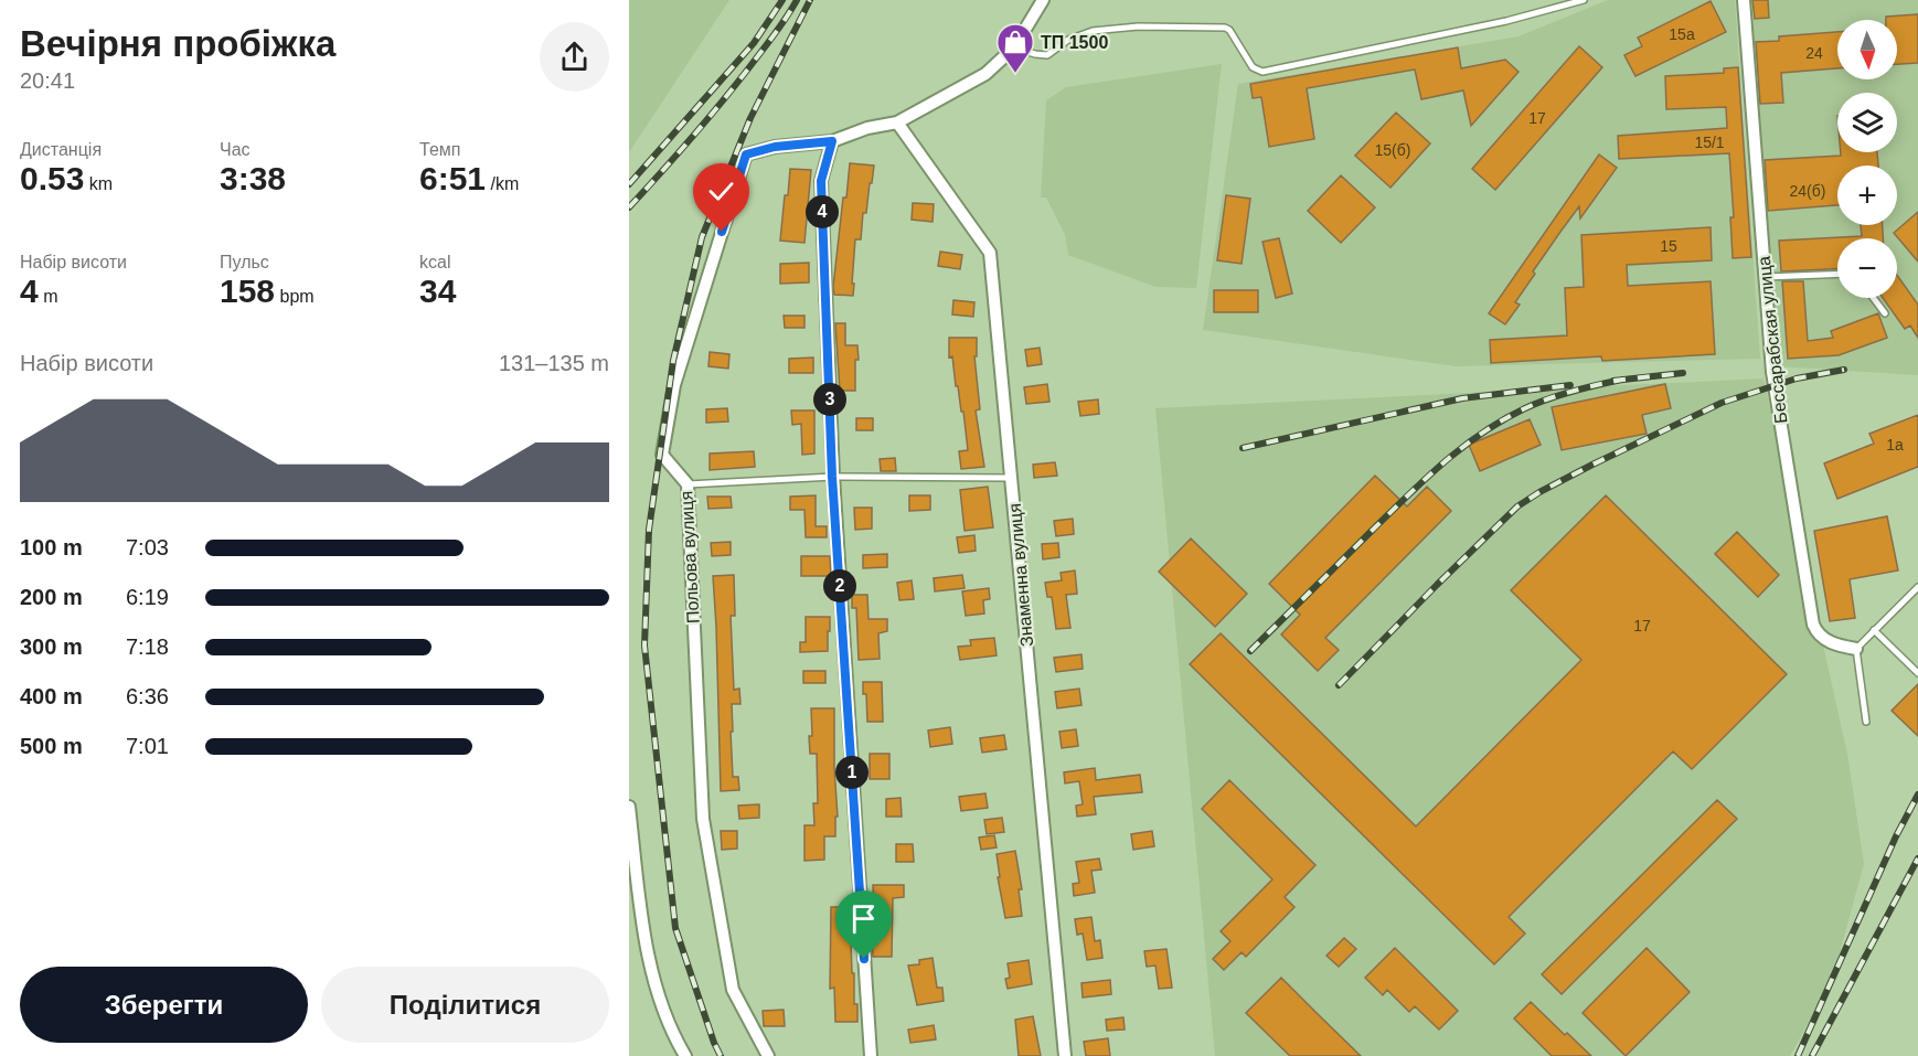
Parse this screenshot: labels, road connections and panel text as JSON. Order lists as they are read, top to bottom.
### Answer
{
  "streets": {
    "street": ["Бессарабская улица", "Польова вулиця", "Знаменна вулиця"]
  },
  "places": {
    "shop": ["ТП 1500"]
  },
  "house_numbers": [
    "15а",
    "24",
    "17",
    "15/1",
    "15(б)",
    "24(б)",
    "15",
    "1а",
    "17"
  ],
  "north": "bottom",
  "page": {
    "heading": ["Вечірня пробіжка", "20:41"],
    "map_buttons": ["+", "−"],
    "stats": [
      ["Дистанція", "0.53 km"],
      ["Час", "3:38"],
      ["Темп", "6:51 /km"],
      ["Набір висоти", "4 m"],
      ["Пульс", "158 bpm"],
      ["kcal", "34"]
    ],
    "pins": [
      "4",
      "3",
      "2",
      "1"
    ],
    "chart": ["Набір висоти", "131–135 m"],
    "list": [
      {
        "name": "100 m",
        "note": "7:03"
      },
      {
        "name": "200 m",
        "note": "6:19"
      },
      {
        "name": "300 m",
        "note": "7:18"
      },
      {
        "name": "400 m",
        "note": "6:36"
      },
      {
        "name": "500 m",
        "note": "7:01"
      }
    ],
    "buttons": ["Зберегти", "Поділитися"]
  }
}
